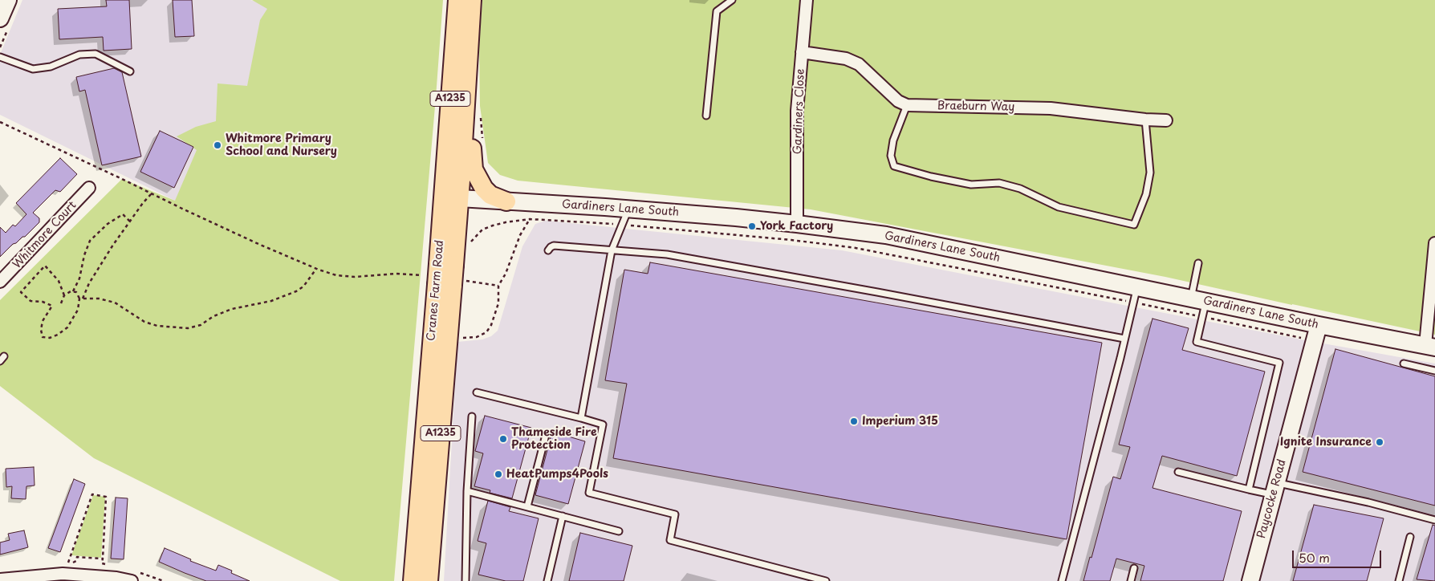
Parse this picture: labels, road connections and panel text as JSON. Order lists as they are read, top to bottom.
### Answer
{
  "streets": {
    "main road": ["A1235", "Cranes Farm Road"],
    "street": [
      "Braeburn Way",
      "Gardiners Close",
      "Gardiners Lane South",
      "Whitmore Court",
      "Paycocke Road"
    ]
  },
  "crossings": [
    ["A1235", "Gardiners Lane South"],
    ["A1235", "Cranes Farm Road"],
    ["Gardiners Close", "Gardiners Lane South"],
    ["Gardiners Lane South", "Cranes Farm Road"],
    ["Gardiners Lane South", "Paycocke Road"]
  ],
  "places": [
    "Whitmore Primary School and Nursery",
    "York Factory",
    "Imperium 315",
    "Thameside Fire Protection",
    "Ignite Insurance",
    "HeatPumps4Pools"
  ],
  "scale_bar": "50 m"
}
